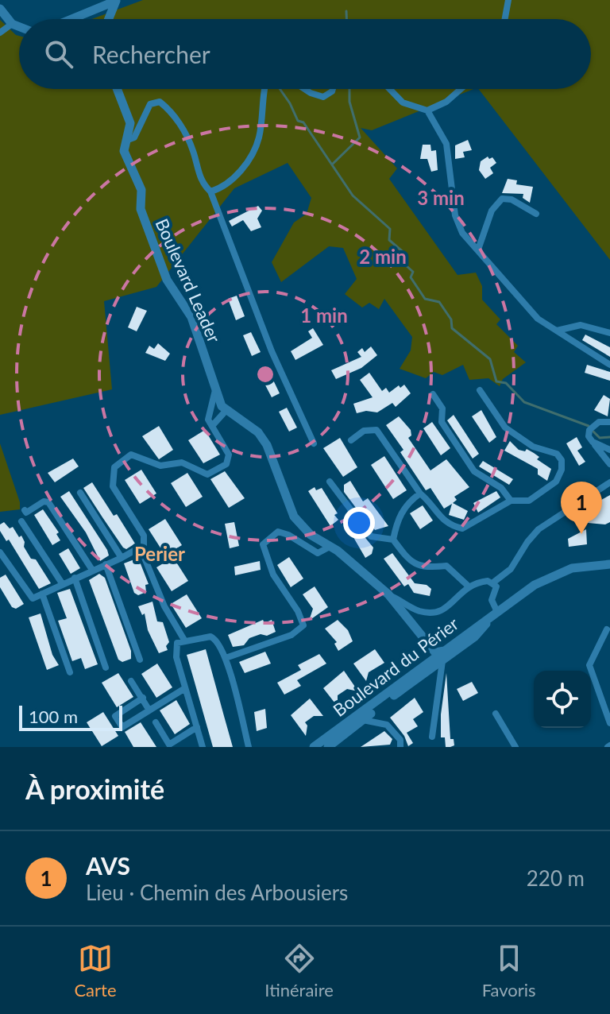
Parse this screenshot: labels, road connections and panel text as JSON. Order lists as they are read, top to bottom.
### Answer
{
  "streets": {
    "street": ["Boulevard Leader", "Boulevard du Périer"]
  },
  "districts": ["Perier"],
  "scale_bar": "100 m",
  "page": {
    "search": "Rechercher",
    "pins": "1",
    "scale": "100 m",
    "heading": "À proximité",
    "list": [
      {
        "mark": "1",
        "name": "AVS",
        "note": "Lieu · Chemin des Arbousiers",
        "value": "220 m"
      }
    ],
    "nav": ["Carte", "Itinéraire", "Favoris"]
  },
  "rings": ["3 min", "2 min", "1 min"]
}
